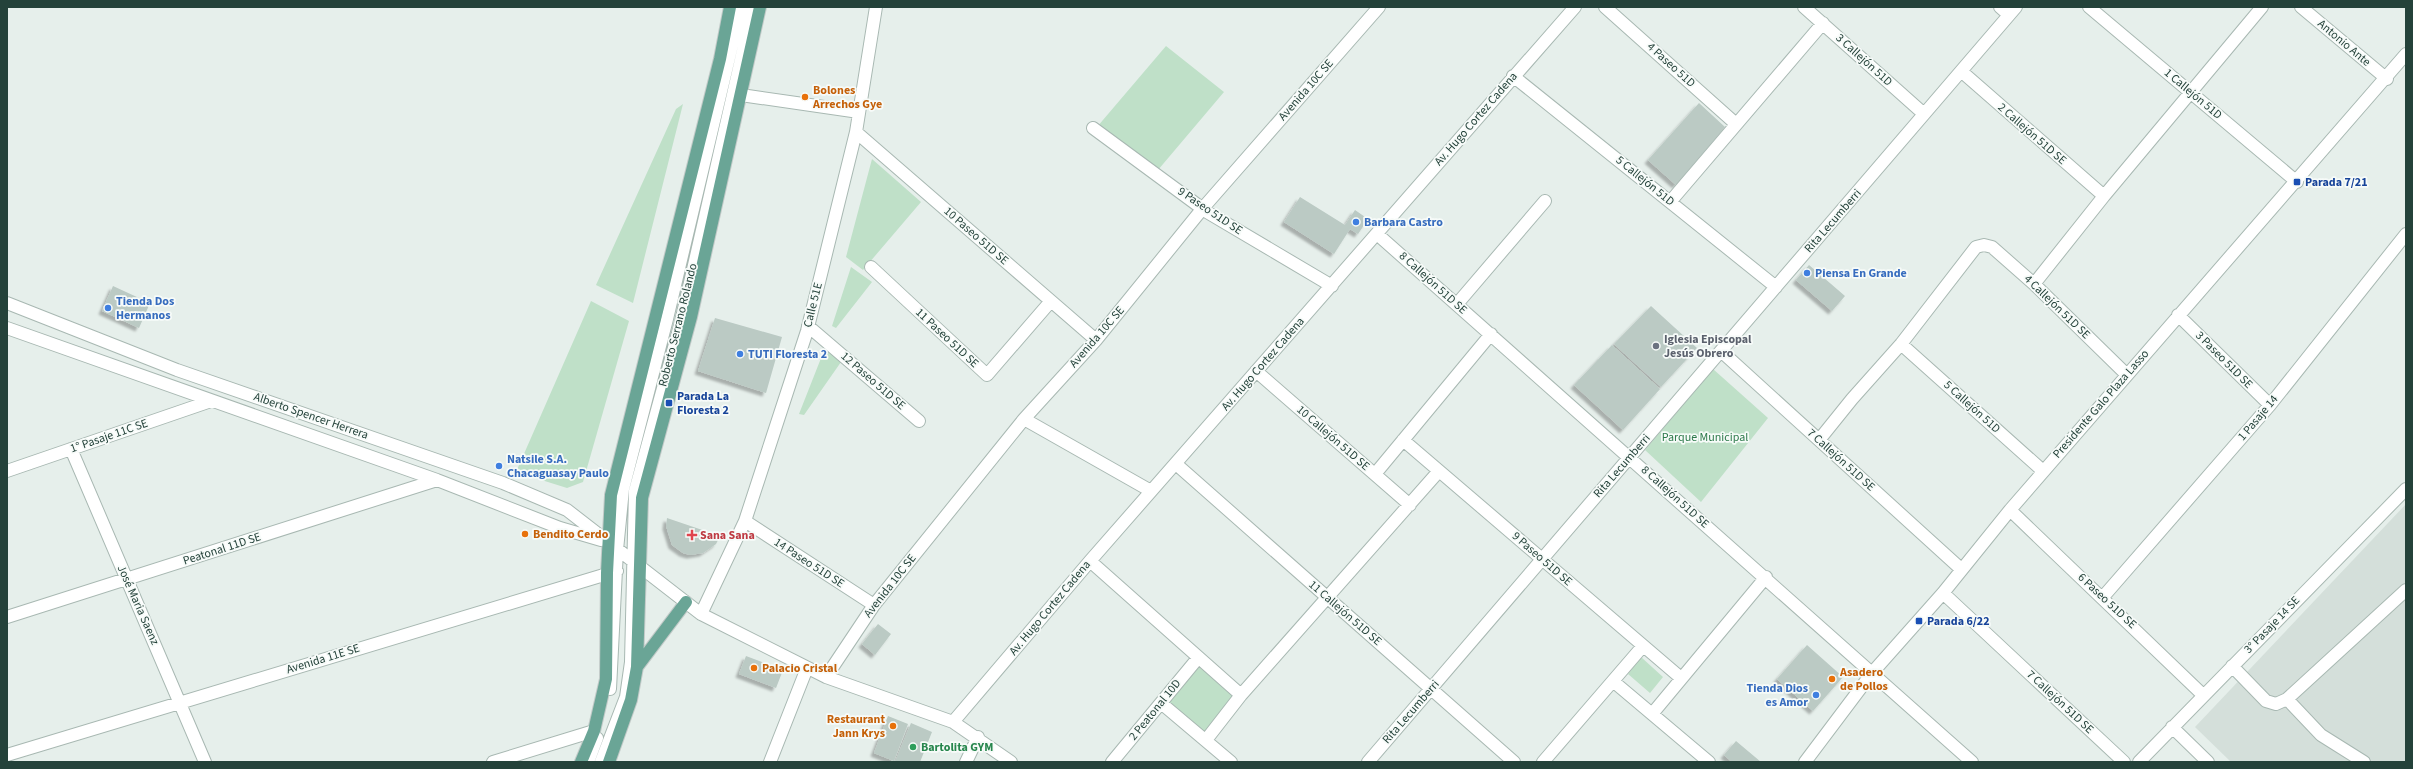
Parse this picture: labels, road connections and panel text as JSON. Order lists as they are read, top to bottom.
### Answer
{
  "streets": {
    "main road": ["Roberto Serrano Rolando"],
    "street": [
      "Antonio Ante",
      "3 Callejón 51D",
      "4 Paseo 51D",
      "Avenida 10C SE",
      "1 Callejón 51D",
      "Av. Hugo Cortez Cadena",
      "2 Callejón 51D SE",
      "5 Callejón 51D",
      "9 Paseo 51D SE",
      "Rita Lecumberri",
      "10 Paseo 51D SE",
      "8 Callejón 51D SE",
      "Calle 51E",
      "4 Callejón 51D SE",
      "11 Paseo 51D SE",
      "3 Paseo 51D SE",
      "12 Paseo 51D SE",
      "Presidente Galo Plaza Lasso",
      "Alberto Spencer Herrera",
      "1 Pasaje 14",
      "1° Pasaje 11C SE",
      "10 Callejón 51D SE",
      "7 Callejón 51D SE",
      "Peatonal 11D SE",
      "14 Paseo 51D SE",
      "6 Paseo 51D SE",
      "José Maria Saenz",
      "11 Callejón 51D SE",
      "3° Pasaje 14 SE",
      "Avenida 11E SE",
      "2 Peatonal 10D"
    ]
  },
  "crossings": [
    ["Antonio Ante", "Presidente Galo Plaza Lasso"],
    ["3 Callejón 51D", "Rita Lecumberri"],
    ["Avenida 10C SE", "9 Paseo 51D SE"],
    ["Avenida 10C SE", "10 Paseo 51D SE"],
    ["Avenida 10C SE", "Alberto Spencer Herrera"],
    ["Avenida 10C SE", "14 Paseo 51D SE"],
    ["1 Callejón 51D", "Presidente Galo Plaza Lasso"],
    ["Av. Hugo Cortez Cadena", "5 Callejón 51D"],
    ["Av. Hugo Cortez Cadena", "9 Paseo 51D SE"],
    ["Av. Hugo Cortez Cadena", "8 Callejón 51D SE"],
    ["Av. Hugo Cortez Cadena", "Alberto Spencer Herrera"],
    ["Av. Hugo Cortez Cadena", "10 Callejón 51D SE"],
    ["Av. Hugo Cortez Cadena", "11 Callejón 51D SE"],
    ["2 Callejón 51D SE", "Rita Lecumberri"],
    ["5 Callejón 51D", "Rita Lecumberri"],
    ["5 Callejón 51D", "4 Callejón 51D SE"],
    ["5 Callejón 51D", "Presidente Galo Plaza Lasso"],
    ["9 Paseo 51D SE", "Rita Lecumberri"],
    ["Rita Lecumberri", "8 Callejón 51D SE"],
    ["Rita Lecumberri", "7 Callejón 51D SE"],
    ["Rita Lecumberri", "11 Callejón 51D SE"],
    ["10 Paseo 51D SE", "Calle 51E"],
    ["10 Paseo 51D SE", "11 Paseo 51D SE"],
    ["8 Callejón 51D SE", "Presidente Galo Plaza Lasso"],
    ["Calle 51E", "12 Paseo 51D SE"],
    ["Calle 51E", "Alberto Spencer Herrera"],
    ["Calle 51E", "14 Paseo 51D SE"],
    ["4 Callejón 51D SE", "Presidente Galo Plaza Lasso"],
    ["Roberto Serrano Rolando", "Alberto Spencer Herrera"],
    ["Roberto Serrano Rolando", "Avenida 11E SE"],
    ["3 Paseo 51D SE", "Presidente Galo Plaza Lasso"],
    ["3 Paseo 51D SE", "1 Pasaje 14"],
    ["Presidente Galo Plaza Lasso", "7 Callejón 51D SE"],
    ["Presidente Galo Plaza Lasso", "6 Paseo 51D SE"],
    ["Alberto Spencer Herrera", "1° Pasaje 11C SE"],
    ["Alberto Spencer Herrera", "Peatonal 11D SE"],
    ["Alberto Spencer Herrera", "Avenida 11E SE"],
    ["1 Pasaje 14", "6 Paseo 51D SE"],
    ["1° Pasaje 11C SE", "José Maria Saenz"],
    ["Peatonal 11D SE", "José Maria Saenz"],
    ["6 Paseo 51D SE", "3° Pasaje 14 SE"],
    ["José Maria Saenz", "Avenida 11E SE"]
  ],
  "parks": ["Parque Municipal"],
  "places": {
    "other": [
      "Bolones Arrechos Gye",
      "Barbara Castro",
      "Piensa En Grande",
      "Tienda Dos Hermanos",
      "Iglesia Episcopal Jesús Obrero",
      "TUTI Floresta 2",
      "Natsile S.A. Chacaguasay Paulo",
      "Bendito Cerdo",
      "Palacio Cristal",
      "Asadero de Pollos",
      "Tienda Dios es Amor",
      "Restaurant Jann Krys",
      "Bartolita GYM"
    ],
    "transit": ["Parada 7/21", "Parada La Floresta 2", "Parada 6/22"],
    "health": ["Sana Sana"]
  }
}
